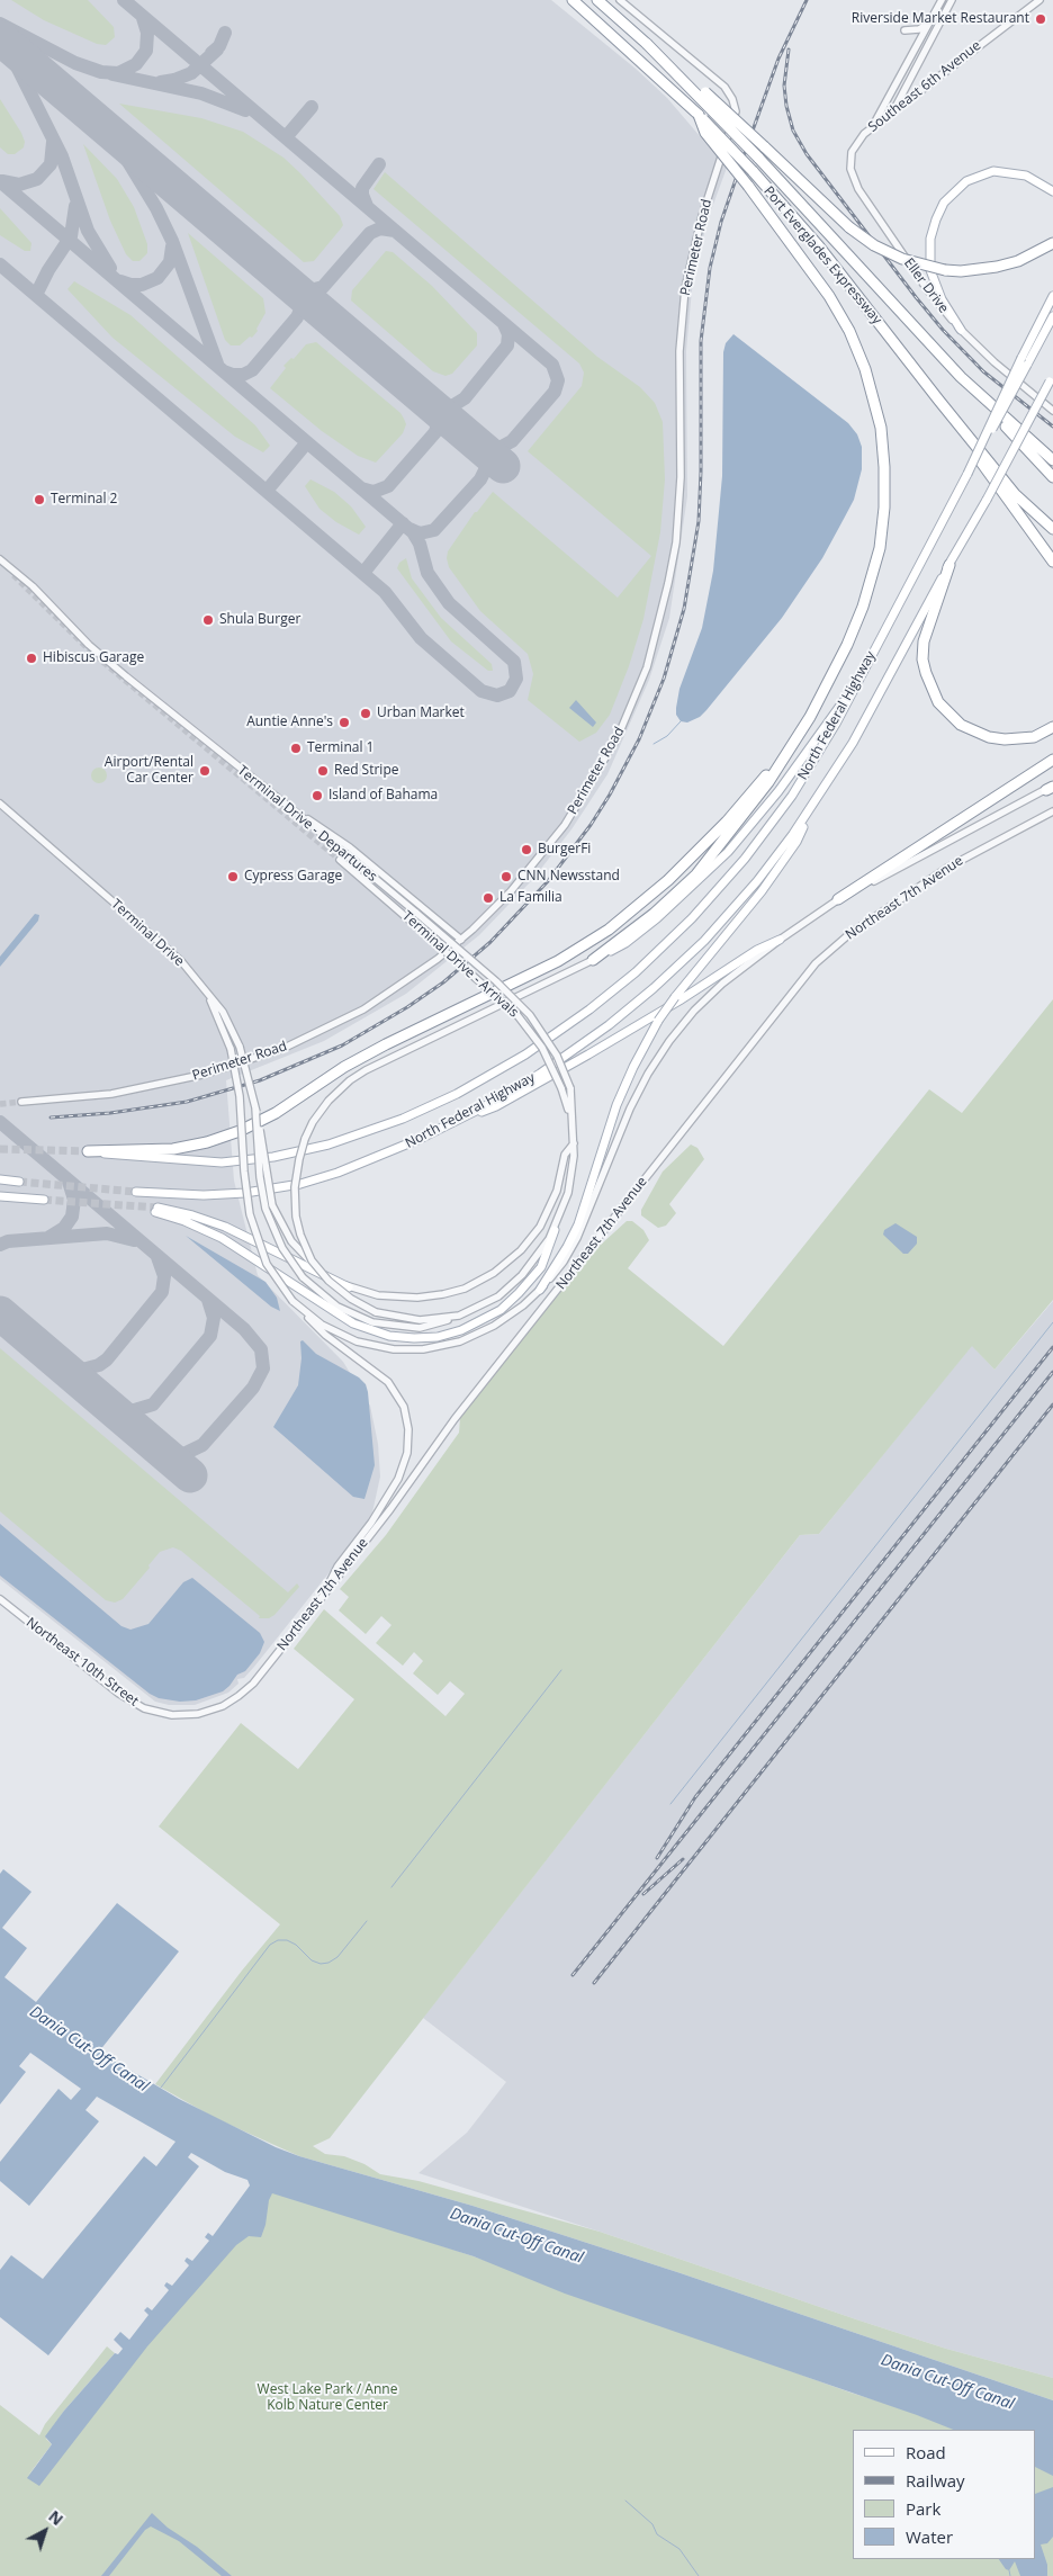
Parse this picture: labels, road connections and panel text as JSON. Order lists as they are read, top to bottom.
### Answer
{
  "streets": {
    "highway": ["Port Everglades Expressway"],
    "main road": ["North Federal Highway"],
    "street": [
      "Southeast 6th Avenue",
      "Perimeter Road",
      "Eller Drive",
      "Terminal Drive - Departures",
      "Northeast 7th Avenue",
      "Terminal Drive",
      "Terminal Drive - Arrivals",
      "Northeast 10th Street"
    ]
  },
  "crossings": [
    ["Southeast 6th Avenue", "Eller Drive"],
    ["Terminal Drive - Departures", "Terminal Drive - Arrivals"],
    ["Northeast 7th Avenue", "Northeast 10th Street"]
  ],
  "water": ["Dania Cut-Off Canal"],
  "parks": ["West Lake Park / Anne Kolb Nature Center"],
  "places": [
    "Riverside Market Restaurant",
    "Terminal 2",
    "Shula Burger",
    "Hibiscus Garage",
    "Urban Market",
    "Auntie Anne's",
    "Terminal 1",
    "Airport/Rental Car Center",
    "Red Stripe",
    "Island of Bahama",
    "BurgerFi",
    "Cypress Garage",
    "CNN Newsstand",
    "La Familia"
  ],
  "legend": [
    "Road",
    "Railway",
    "Park",
    "Water"
  ],
  "north": "top right"
}
